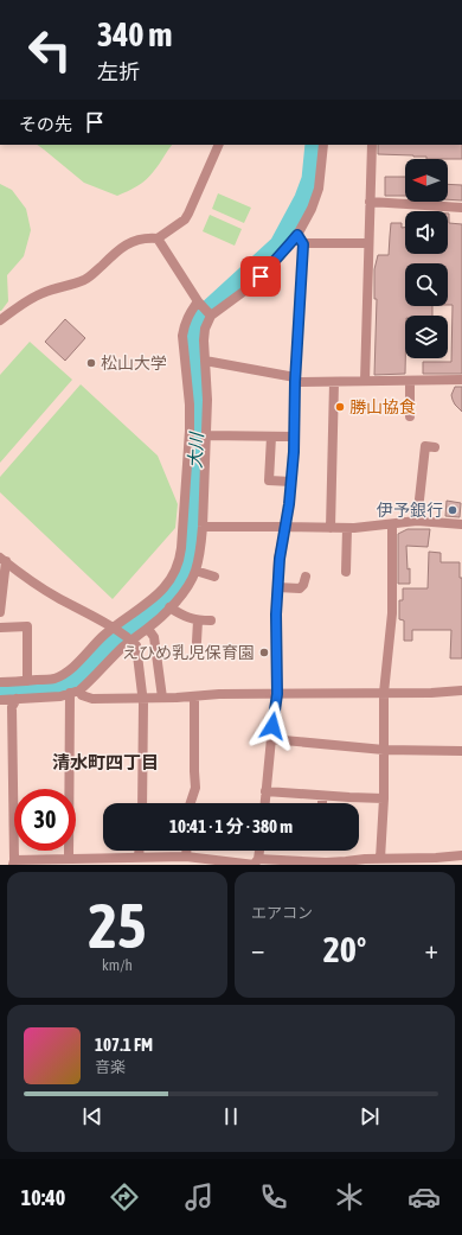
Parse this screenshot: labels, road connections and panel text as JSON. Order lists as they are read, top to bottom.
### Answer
{
  "districts": ["清水町四丁目"],
  "water": ["大川"],
  "places": [
    "松山大学",
    "勝山協食",
    "伊予銀行",
    "えひめ乳児保育園"
  ],
  "north": "left",
  "page": {
    "turn": ["340 m", "左折"],
    "then": "その先",
    "limit": "30",
    "trip": "10:41 · 1 分 · 380 m",
    "tile": [
      ["25", "km/h"],
      "エアコン"
    ],
    "heat": ["−", "20°", "+"],
    "song": ["107.1 FM", "音楽"],
    "tabs": "10:40"
  }
}
